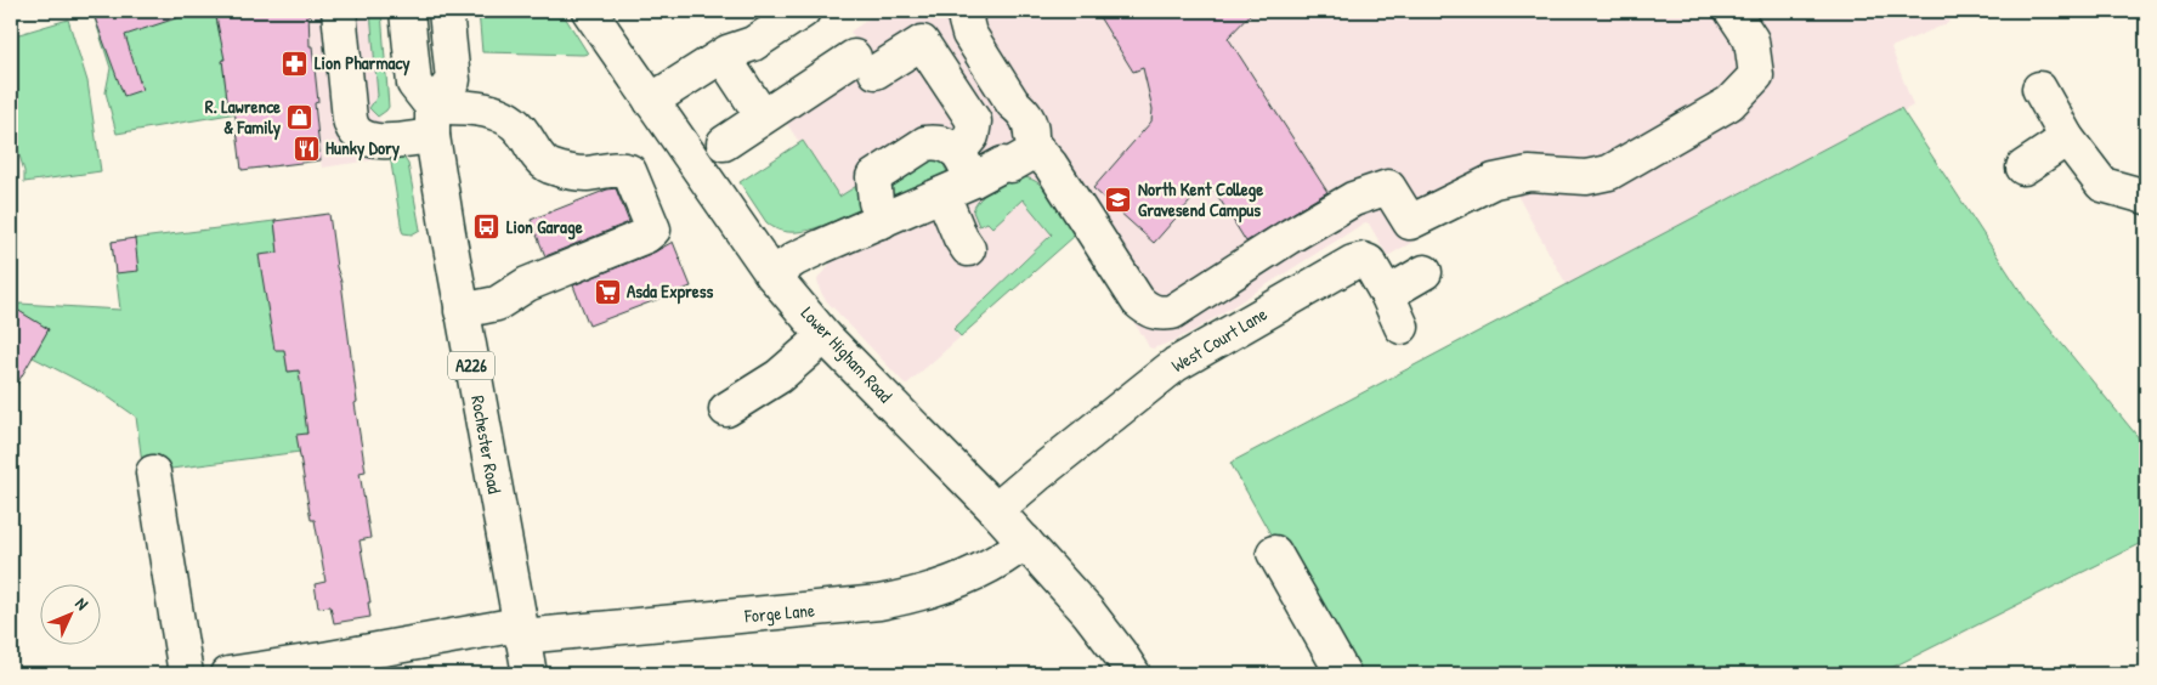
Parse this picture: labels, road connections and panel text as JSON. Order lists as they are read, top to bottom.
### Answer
{
  "streets": {
    "street": [
      "West Court Lane",
      "Lower Higham Road",
      "A226",
      "Rochester Road",
      "Forge Lane"
    ]
  },
  "crossings": [
    ["West Court Lane", "Lower Higham Road"],
    ["Lower Higham Road", "Forge Lane"],
    ["Rochester Road", "Forge Lane"]
  ],
  "places": {
    "pharmacy": ["Lion Pharmacy"],
    "shop": ["R. Lawrence & Family"],
    "restaurant": ["Hunky Dory"],
    "school or university": ["North Kent College Gravesend Campus"],
    "bus stop": ["Lion Garage"],
    "supermarket": ["Asda Express"]
  },
  "north": "top right"
}
